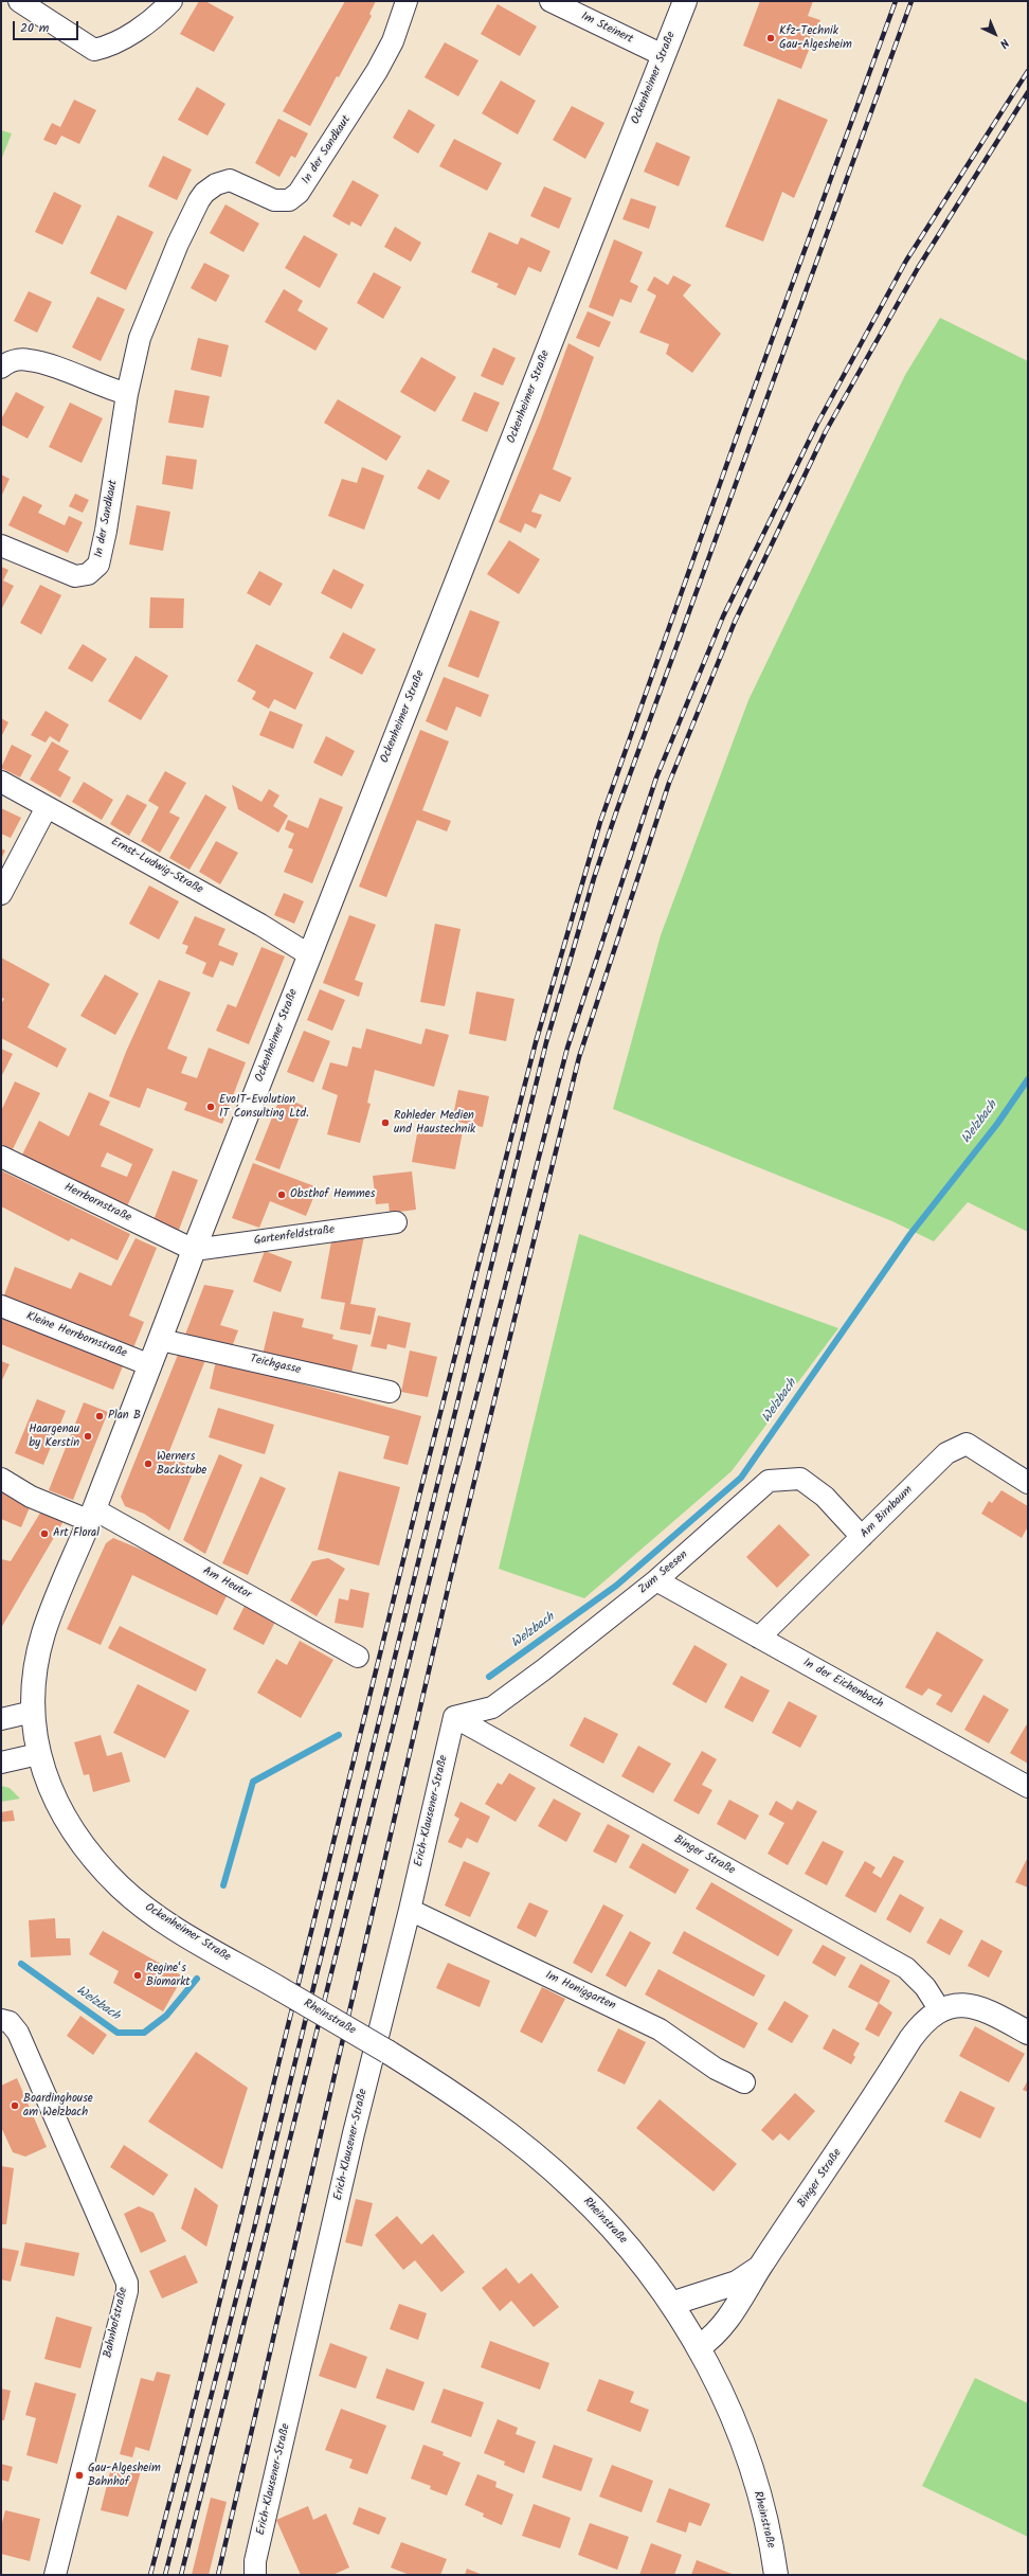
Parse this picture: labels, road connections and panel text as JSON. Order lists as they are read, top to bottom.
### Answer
{
  "streets": {
    "main road": ["Ockenheimer Straße", "Binger Straße", "Rheinstraße"],
    "street": [
      "Im Steinert",
      "In der Sandkaut",
      "Ernst-Ludwig-Straße",
      "Herrbornstraße",
      "Gartenfeldstraße",
      "Kleine Herrbornstraße",
      "Teichgasse",
      "Am Birnbaum",
      "Zum Seesen",
      "Am Heutor",
      "In der Eichenbach",
      "Erich-Klausener-Straße",
      "Im Honiggarten",
      "Bahnhofstraße"
    ]
  },
  "crossings": [
    ["Im Steinert", "Ockenheimer Straße"],
    ["Ockenheimer Straße", "Ernst-Ludwig-Straße"],
    ["Ockenheimer Straße", "Herrbornstraße"],
    ["Ockenheimer Straße", "Gartenfeldstraße"],
    ["Ockenheimer Straße", "Kleine Herrbornstraße"],
    ["Ockenheimer Straße", "Teichgasse"],
    ["Ockenheimer Straße", "Am Heutor"],
    ["Ockenheimer Straße", "Rheinstraße"],
    ["Herrbornstraße", "Gartenfeldstraße"],
    ["Am Birnbaum", "Zum Seesen"],
    ["Am Birnbaum", "In der Eichenbach"],
    ["Zum Seesen", "In der Eichenbach"],
    ["Zum Seesen", "Erich-Klausener-Straße"],
    ["Zum Seesen", "Binger Straße"],
    ["Erich-Klausener-Straße", "Binger Straße"],
    ["Erich-Klausener-Straße", "Im Honiggarten"],
    ["Binger Straße", "Rheinstraße"]
  ],
  "water": ["Welzbach"],
  "places": [
    "Kfz-Technik Gau-Algesheim",
    "EvoIT-Evolution IT Consulting Ltd.",
    "Rohleder Medien und Haustechnik",
    "Obsthof Hemmes",
    "Plan B",
    "Haargenau by Kerstin",
    "Werners Backstube",
    "Art Floral",
    "Regine‘s Biomarkt",
    "Boardinghouse am Welzbach",
    "Gau-Algesheim Bahnhof"
  ],
  "scale_bar": "20 m",
  "north": "bottom right"
}
